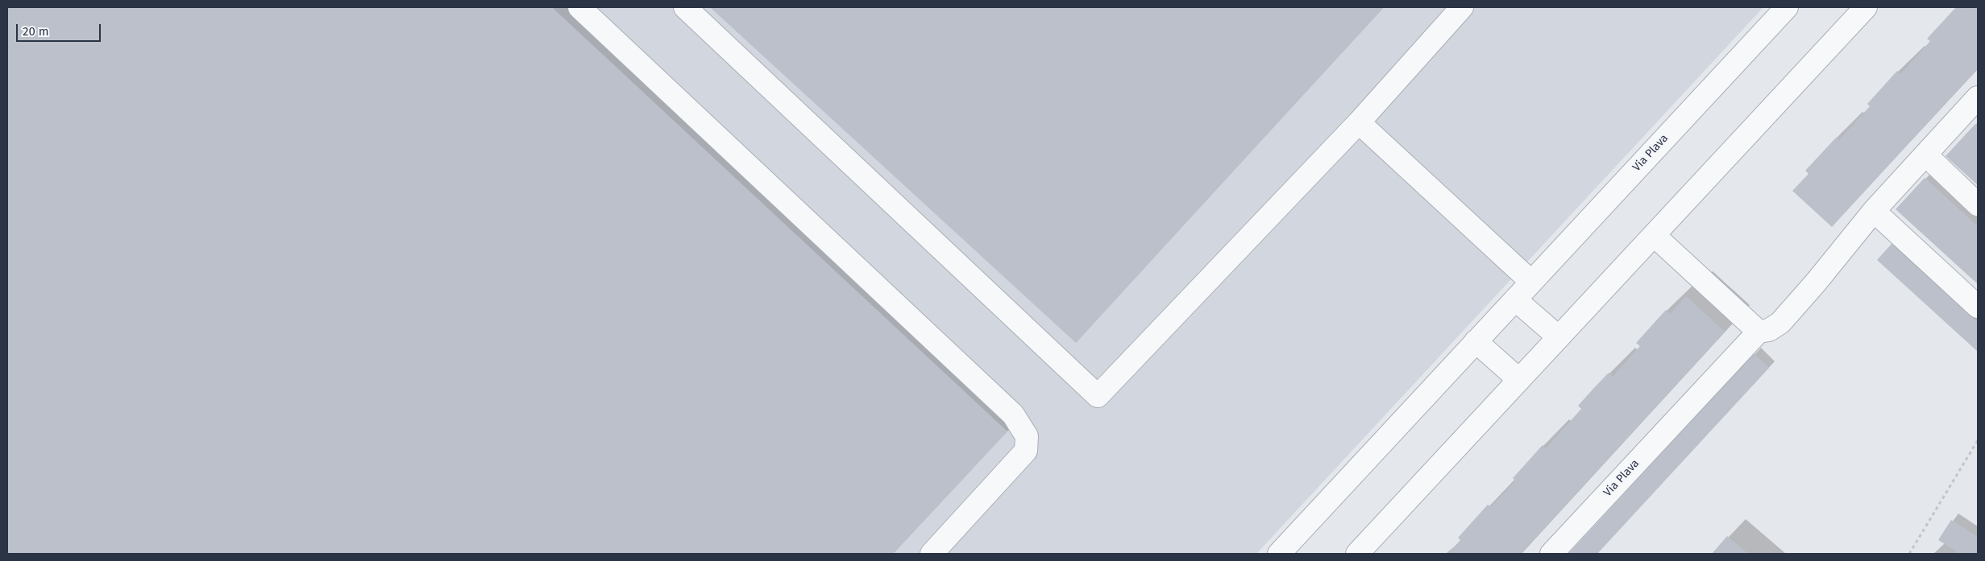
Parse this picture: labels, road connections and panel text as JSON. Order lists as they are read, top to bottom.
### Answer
{
  "streets": {
    "street": ["Via Plava"]
  },
  "scale_bar": "20 m"
}
